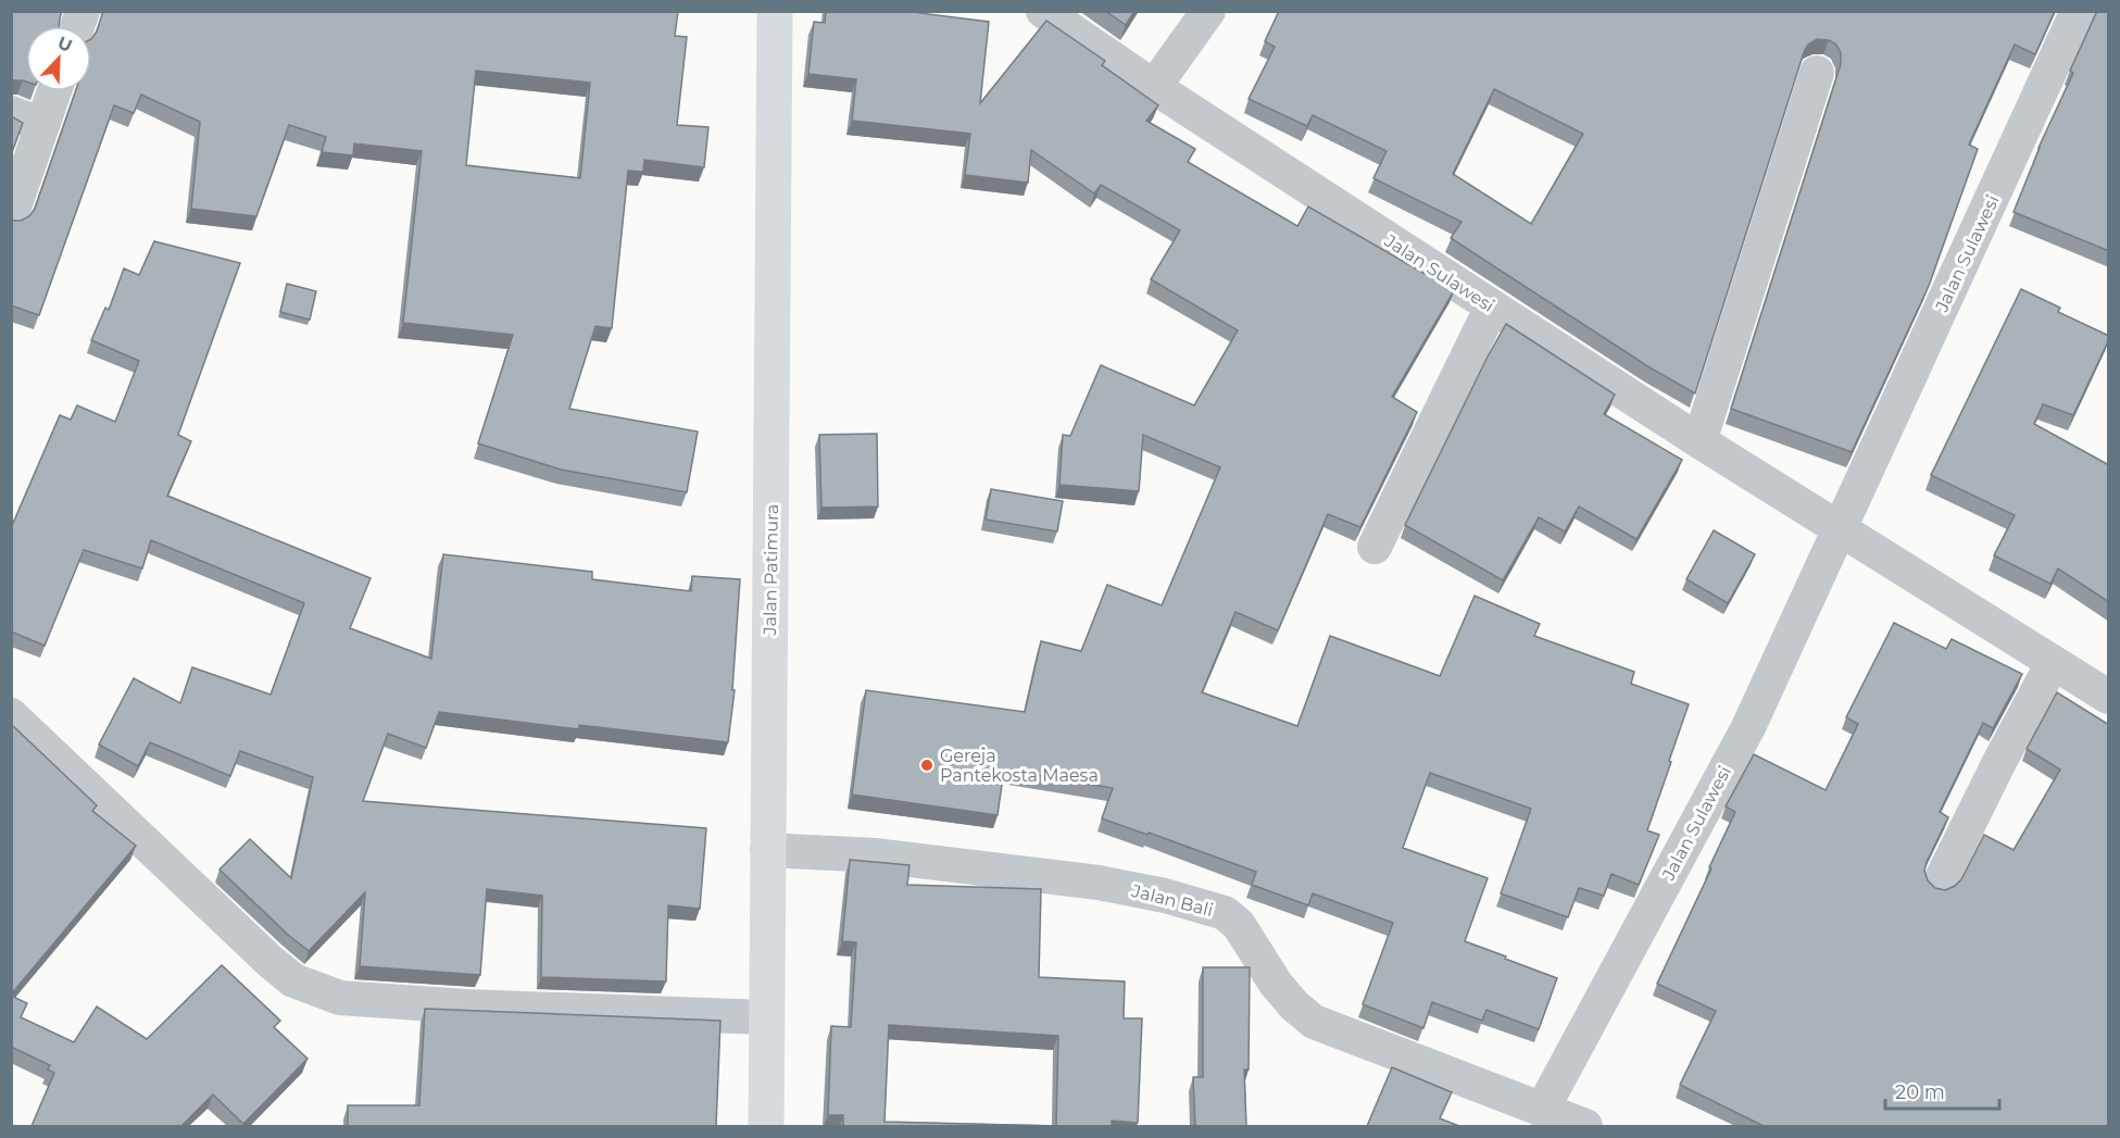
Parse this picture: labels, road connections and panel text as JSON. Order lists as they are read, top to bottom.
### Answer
{
  "streets": {
    "main road": ["Jalan Patimura"],
    "street": ["Jalan Sulawesi", "Jalan Bali"]
  },
  "crossings": [
    ["Jalan Sulawesi", "Jalan Bali"],
    ["Jalan Patimura", "Jalan Bali"]
  ],
  "places": ["Gereja Pantekosta Maesa"],
  "scale_bar": "20 m",
  "north": "top right"
}
